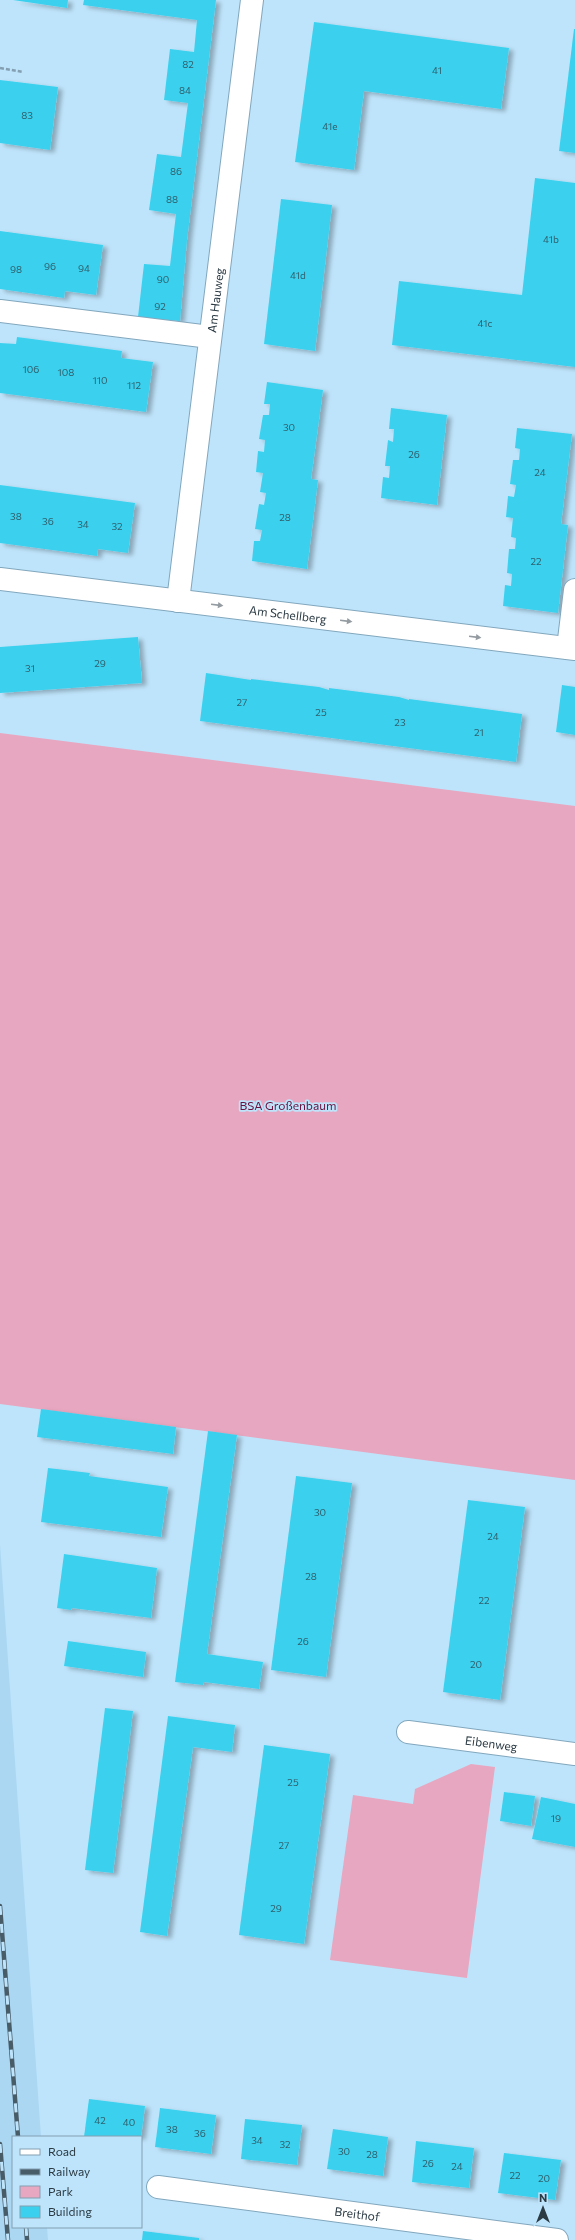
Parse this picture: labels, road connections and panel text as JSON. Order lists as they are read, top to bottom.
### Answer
{
  "streets": {
    "street": [
      "Am Hauweg",
      "Am Schellberg",
      "Eibenweg",
      "Breithof"
    ]
  },
  "crossings": [
    ["Am Hauweg", "Am Schellberg"]
  ],
  "one_way": ["Am Schellberg"],
  "parks": ["BSA Großenbaum"],
  "house_numbers": [
    "82",
    "41",
    "84",
    "83",
    "41e",
    "86",
    "88",
    "41b",
    "96",
    "94",
    "98",
    "41d",
    "90",
    "92",
    "41c",
    "106",
    "108",
    "110",
    "112",
    "30",
    "26",
    "24",
    "38",
    "28",
    "36",
    "34",
    "32",
    "22",
    "29",
    "31",
    "27",
    "25",
    "23",
    "21",
    "30",
    "24",
    "28",
    "22",
    "26",
    "20",
    "25",
    "19",
    "27",
    "29",
    "42",
    "40",
    "38",
    "36",
    "34",
    "32",
    "30",
    "28",
    "26",
    "24",
    "22",
    "20"
  ],
  "legend": [
    "Road",
    "Railway",
    "Park",
    "Building"
  ],
  "north": "top"
}
